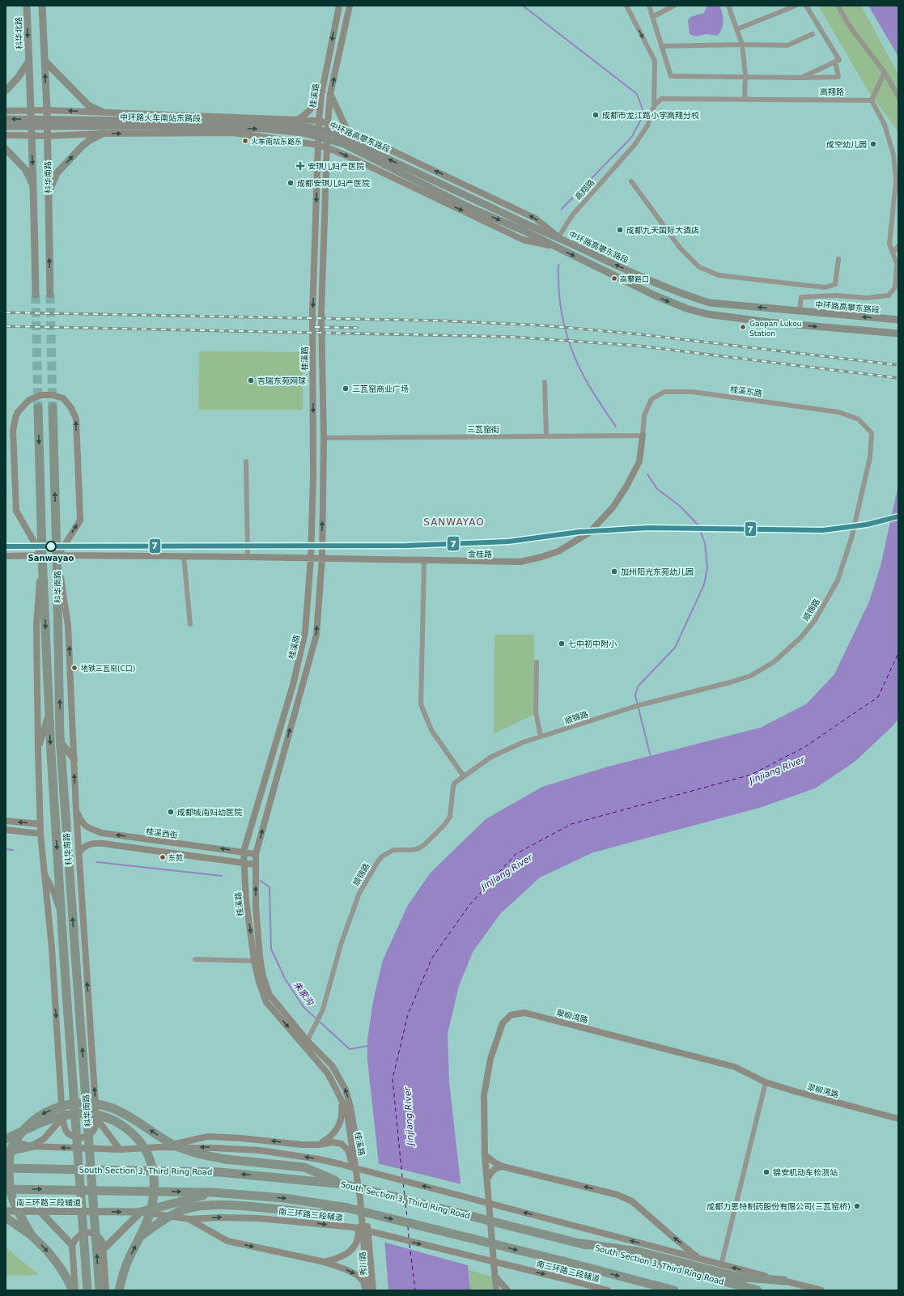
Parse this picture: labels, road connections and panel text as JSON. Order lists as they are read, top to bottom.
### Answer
{
  "streets": {
    "highway": ["科华南路", "South Section 3, Third Ring Road"],
    "main road": [
      "科华北路",
      "桂溪路",
      "中环路火车南站东路段",
      "中环路高攀东路段",
      "金桂路",
      "桂溪西街",
      "翠柳湾路",
      "南三环路三段辅道",
      "秀川路"
    ],
    "street": [
      "高翔路",
      "桂溪东路",
      "三瓦窑街",
      "顺锦路"
    ]
  },
  "crossings": [
    ["科华北路", "科华南路"],
    ["高翔路", "中环路高攀东路段"],
    ["桂溪路", "三瓦窑街"],
    ["桂溪路", "金桂路"],
    ["桂溪路", "顺锦路"],
    ["桂溪路", "桂溪西街"],
    ["桂溪路", "秀川路"],
    ["中环路火车南站东路段", "中环路高攀东路段"],
    ["科华南路", "金桂路"],
    ["桂溪东路", "三瓦窑街"],
    ["桂溪东路", "金桂路"],
    ["桂溪东路", "顺锦路"],
    ["三瓦窑街", "金桂路"]
  ],
  "districts": ["SANWAYAO"],
  "water": ["Jinjiang River", "朱家沟"],
  "places": {
    "other": [
      "成都市龙江路小学高翔分校",
      "火车南站东路东",
      "成空幼儿园",
      "成都安琪儿妇产医院",
      "成都九天国际大酒店",
      "高攀路口",
      "Gaopan Lukou Station",
      "吉瑞东苑网球",
      "三瓦窑商业广场",
      "Sanwayao",
      "加州阳光东苑幼儿园",
      "七中初中附小",
      "地铁三瓦窑(C口)",
      "成都城南妇幼医院",
      "东苑",
      "锦安机动车检测站",
      "成都力思特制药股份有限公司(三瓦窑桥)"
    ],
    "health": ["安琪儿妇产医院"]
  },
  "lines": ["transit line 7"]
}
